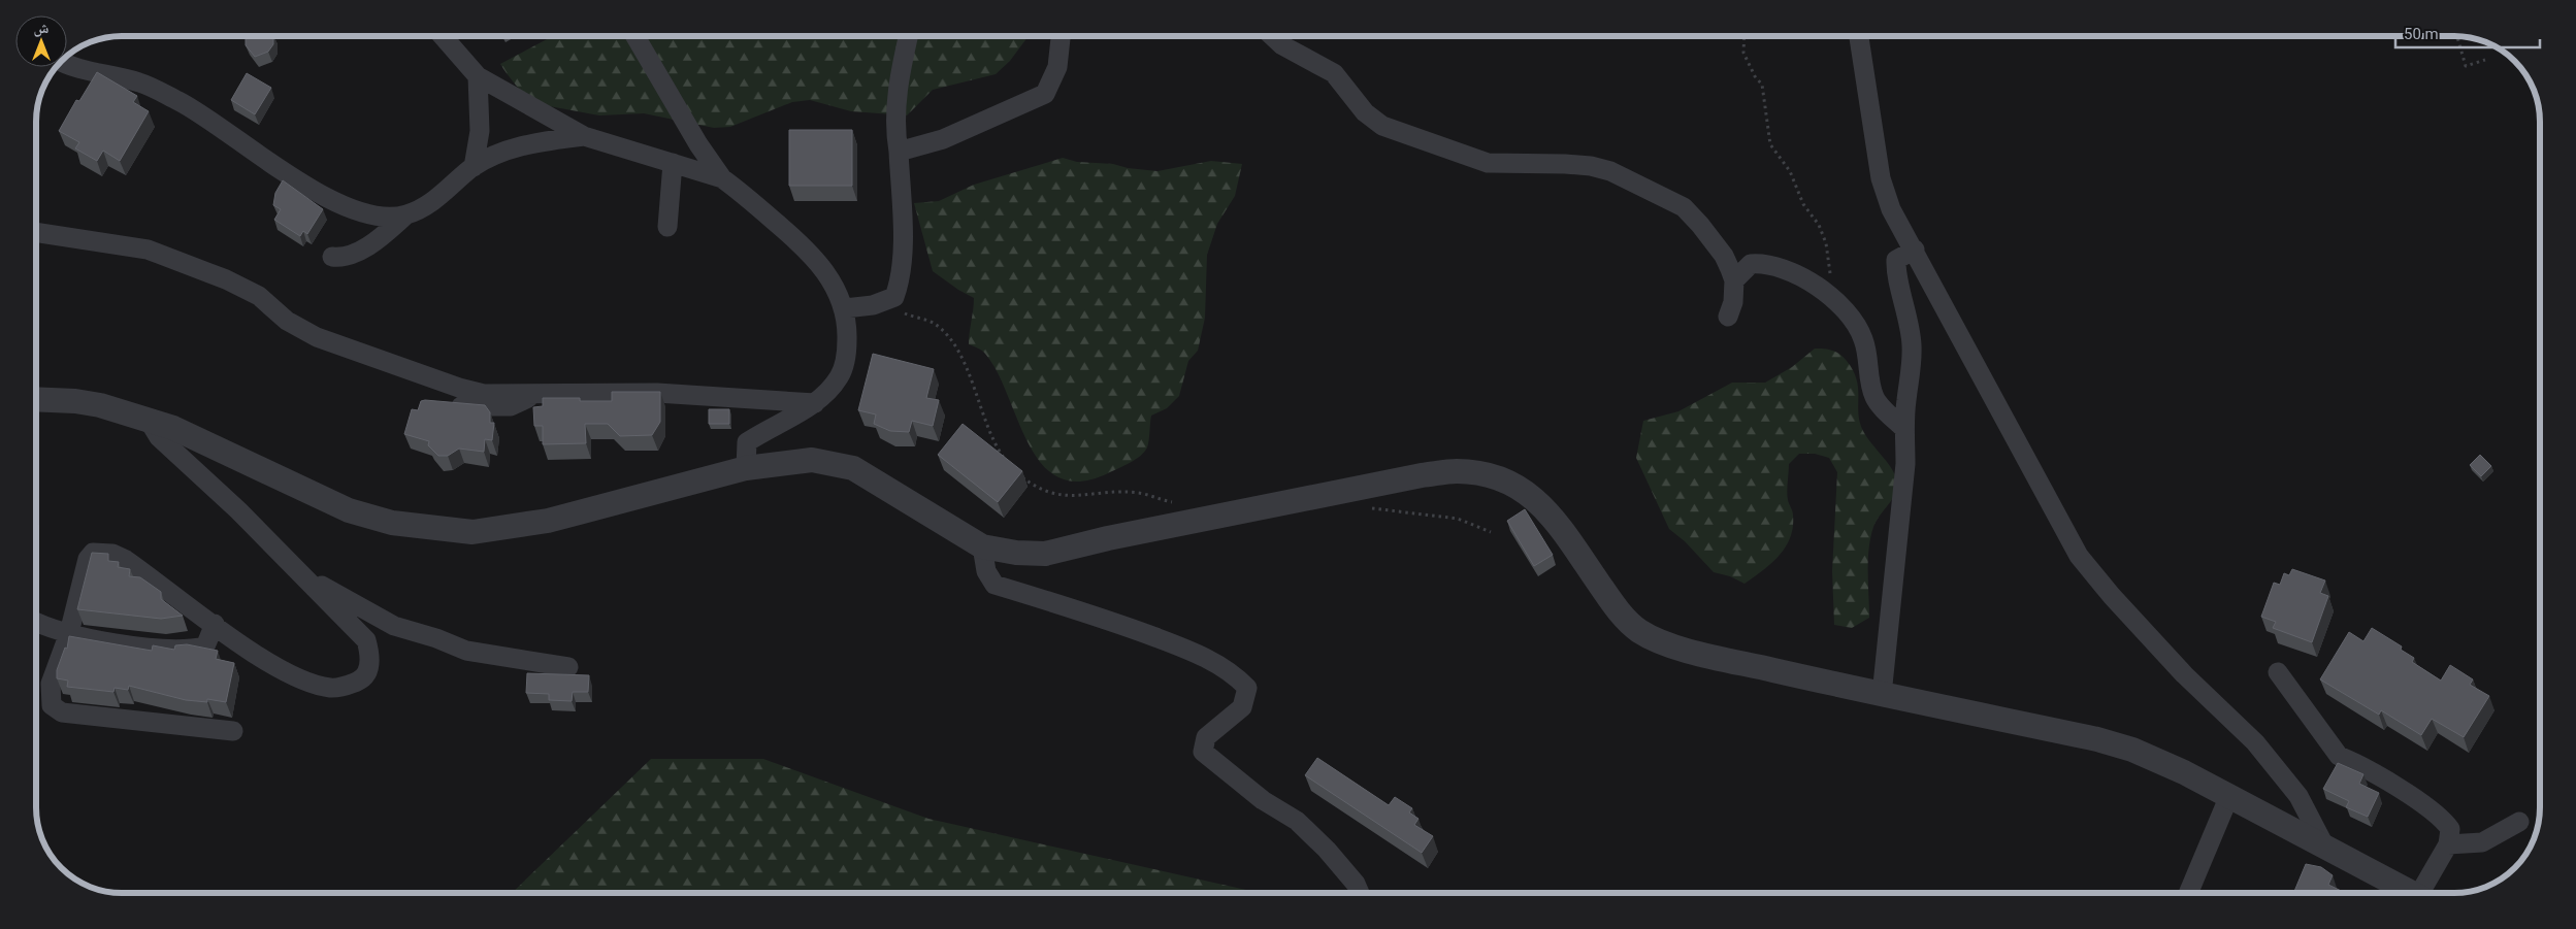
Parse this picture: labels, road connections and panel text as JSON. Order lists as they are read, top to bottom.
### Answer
{
  "scale_bar": "50 m",
  "north": "top"
}
